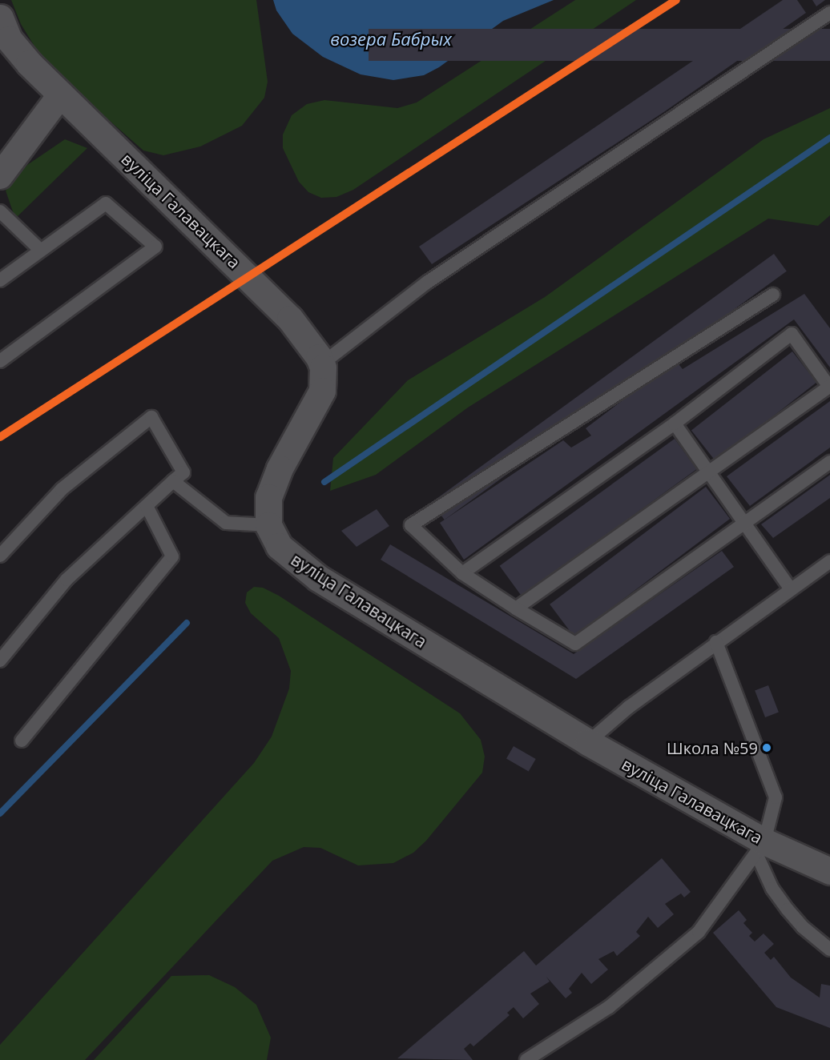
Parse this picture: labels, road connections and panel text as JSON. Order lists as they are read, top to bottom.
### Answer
{
  "streets": {
    "street": ["вуліца Галавацкага"]
  },
  "water": ["возера Бабрых"],
  "places": ["Школа №59"]
}
